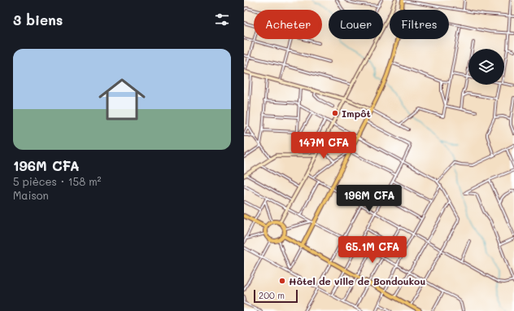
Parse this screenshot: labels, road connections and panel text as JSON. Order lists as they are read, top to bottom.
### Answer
{
  "places": ["Impôt", "Hôtel de ville de Bondoukou"],
  "scale_bar": "200 m",
  "page": {
    "heading": "3 biens",
    "chip": ["Acheter", "Louer", "Filtres"],
    "list": [
      {
        "name": "196M CFA",
        "note": "5 pièces · 158 m² · Maison"
      }
    ],
    "price": ["147M CFA", "196M CFA", "65.1M CFA"],
    "scale": "200 m"
  }
}
